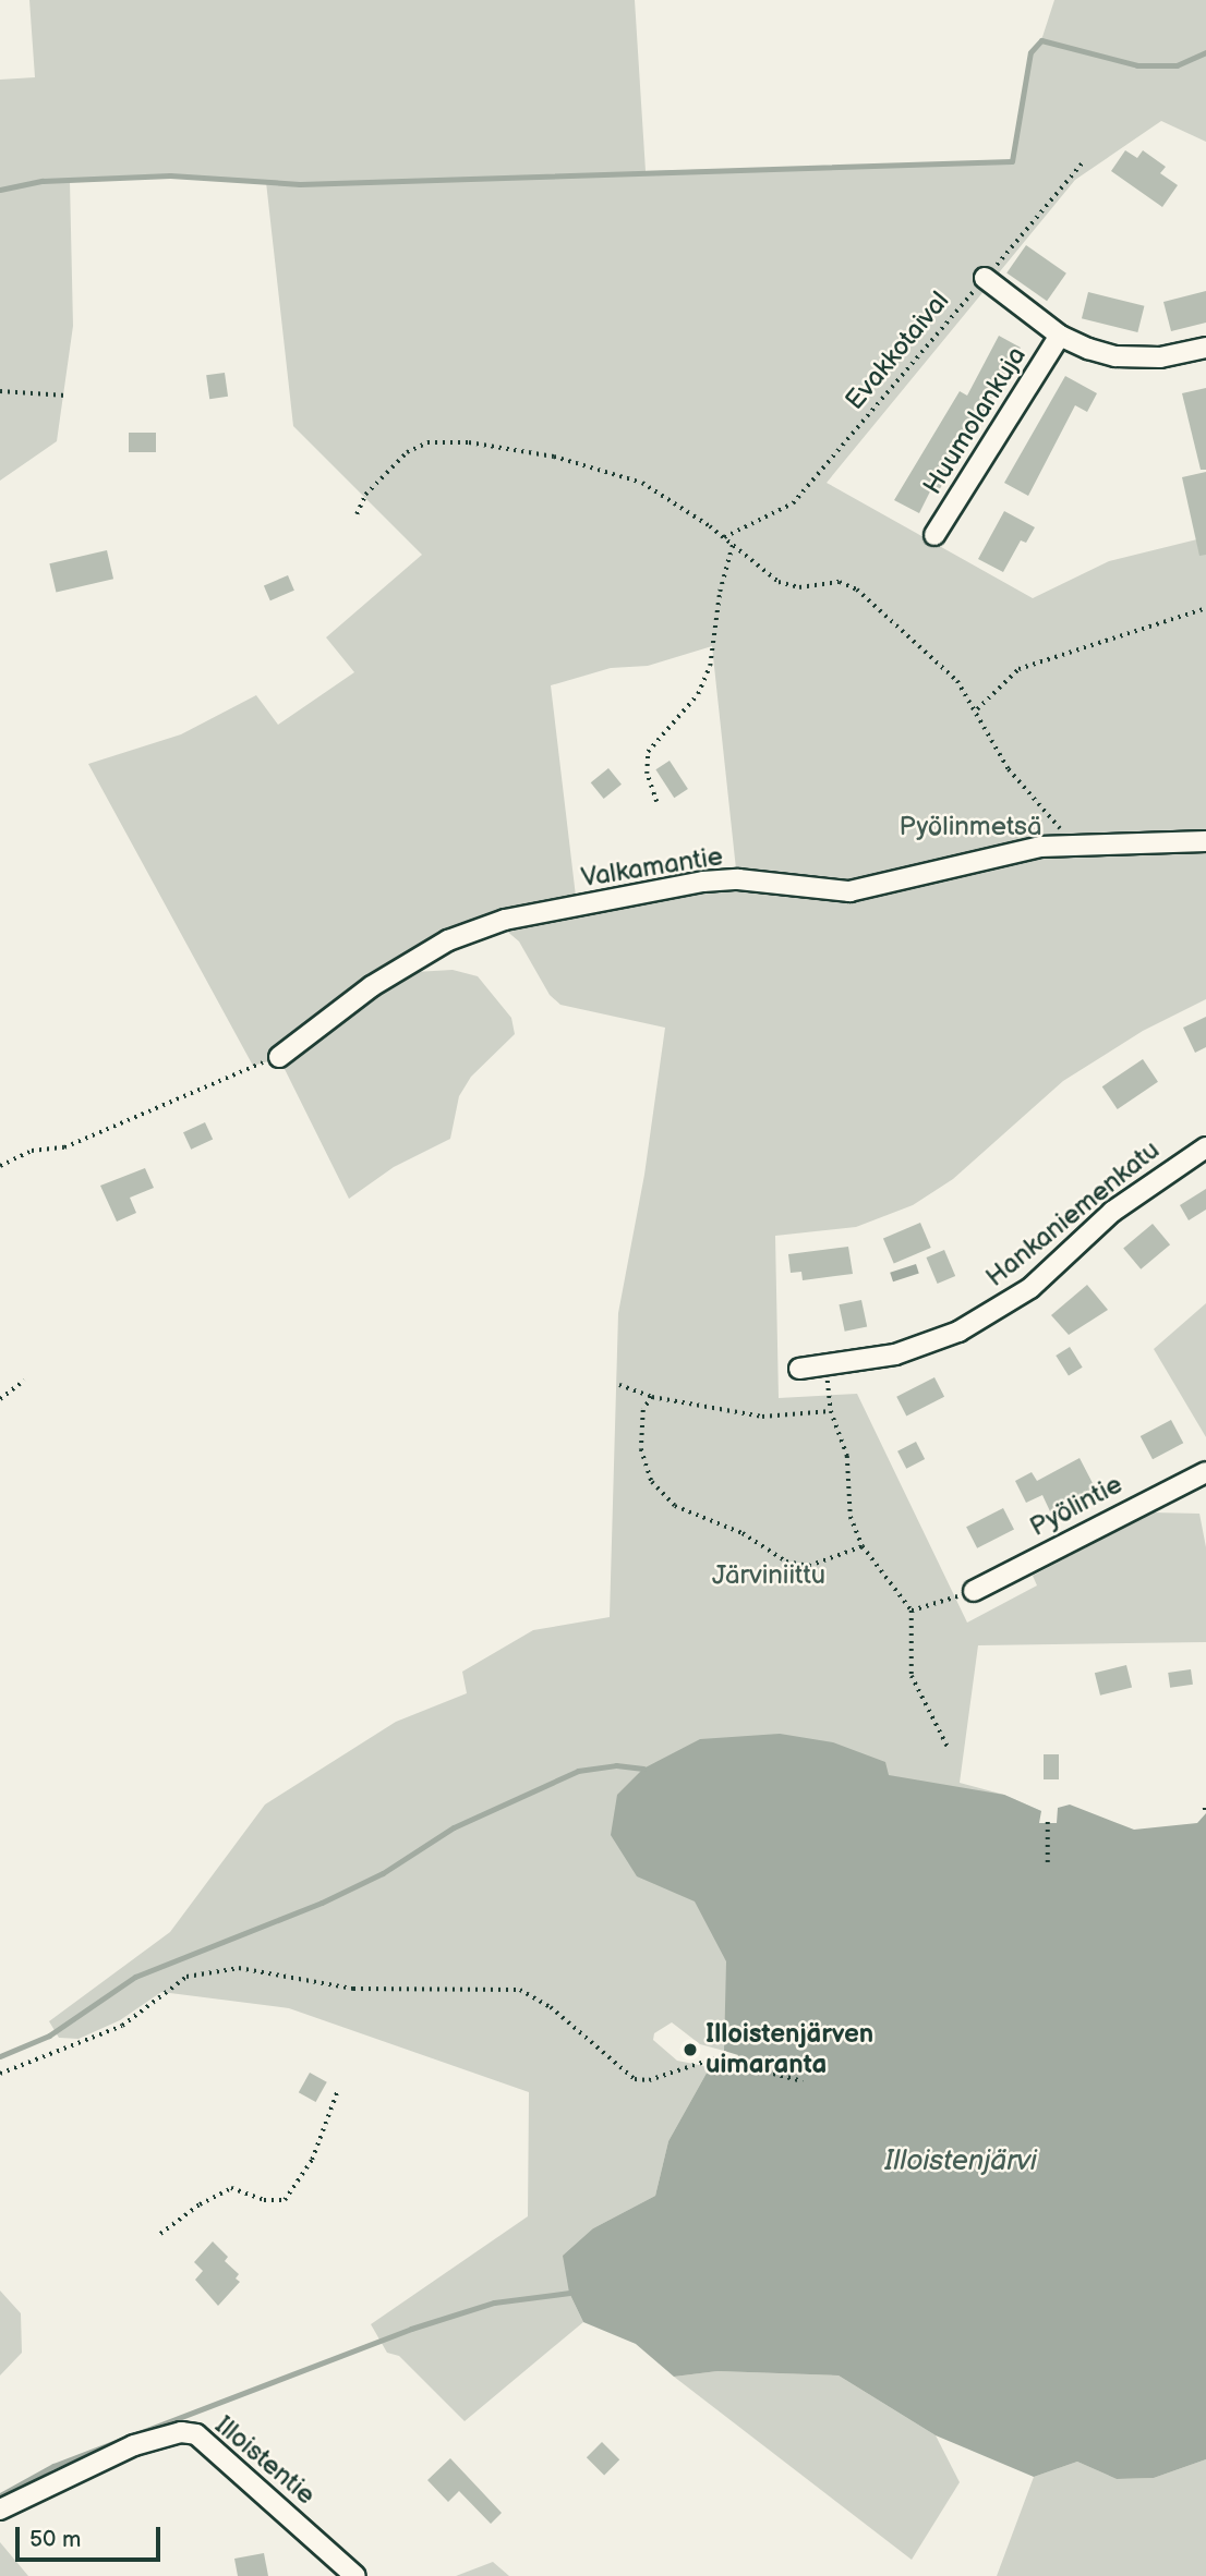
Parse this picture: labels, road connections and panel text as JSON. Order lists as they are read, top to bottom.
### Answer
{
  "streets": {
    "street": [
      "Huumolankuja",
      "Valkamantie",
      "Hankaniemenkatu",
      "Pyölintie",
      "Illoistentie"
    ],
    "path": ["Evakkotaival"]
  },
  "water": ["Illoistenjärvi"],
  "parks": ["Pyölinmetsä", "Järviniittu"],
  "places": ["Illoistenjärven uimaranta"],
  "scale_bar": "50 m"
}
